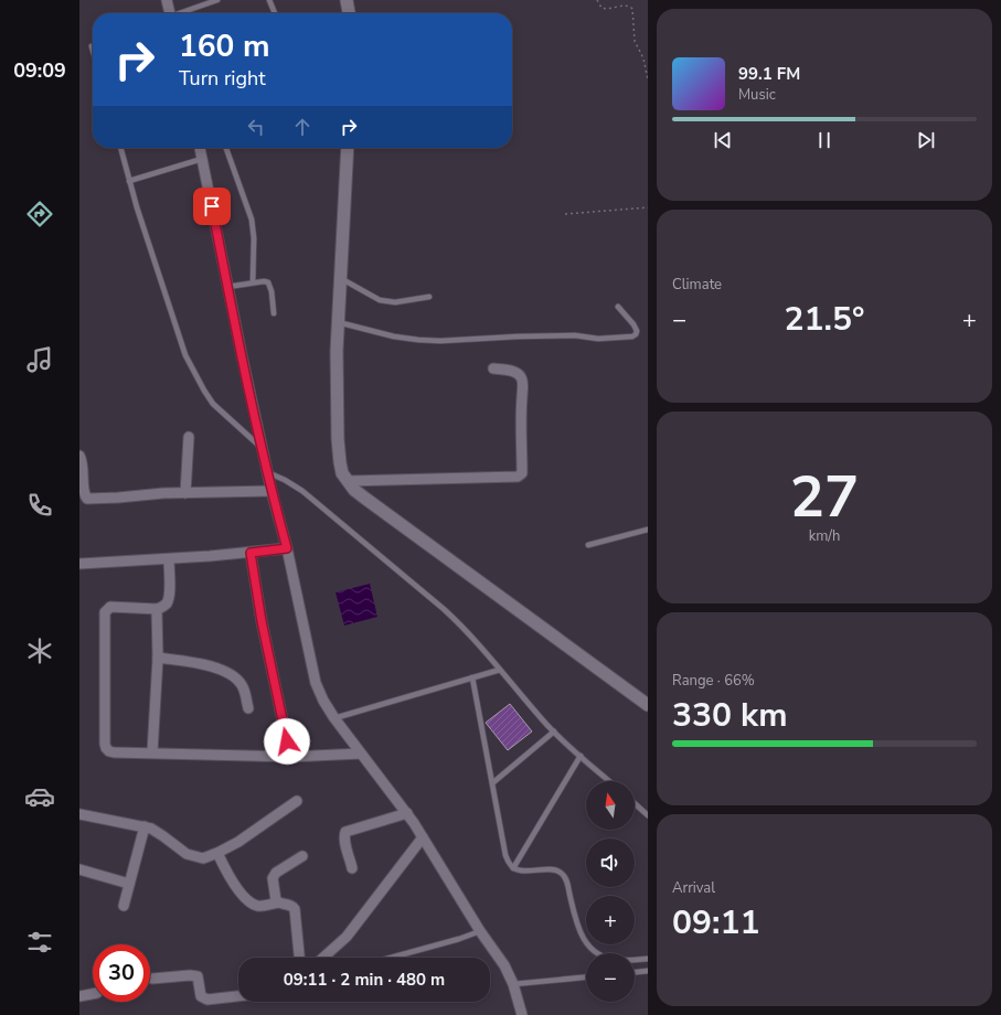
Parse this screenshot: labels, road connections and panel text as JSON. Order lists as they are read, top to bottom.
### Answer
{
  "north": "top",
  "page": {
    "tabs": "09:09",
    "turn": ["160 m", "Turn right"],
    "song": ["99.1 FM", "Music"],
    "tile": [
      "Climate",
      ["27", "km/h"],
      ["Range · 66%", "330 km"],
      ["Arrival", "09:11"]
    ],
    "heat": ["−", "21.5°", "+"],
    "map_buttons": ["+", "−"],
    "limit": "30",
    "trip": "09:11 · 2 min · 480 m"
  }
}
